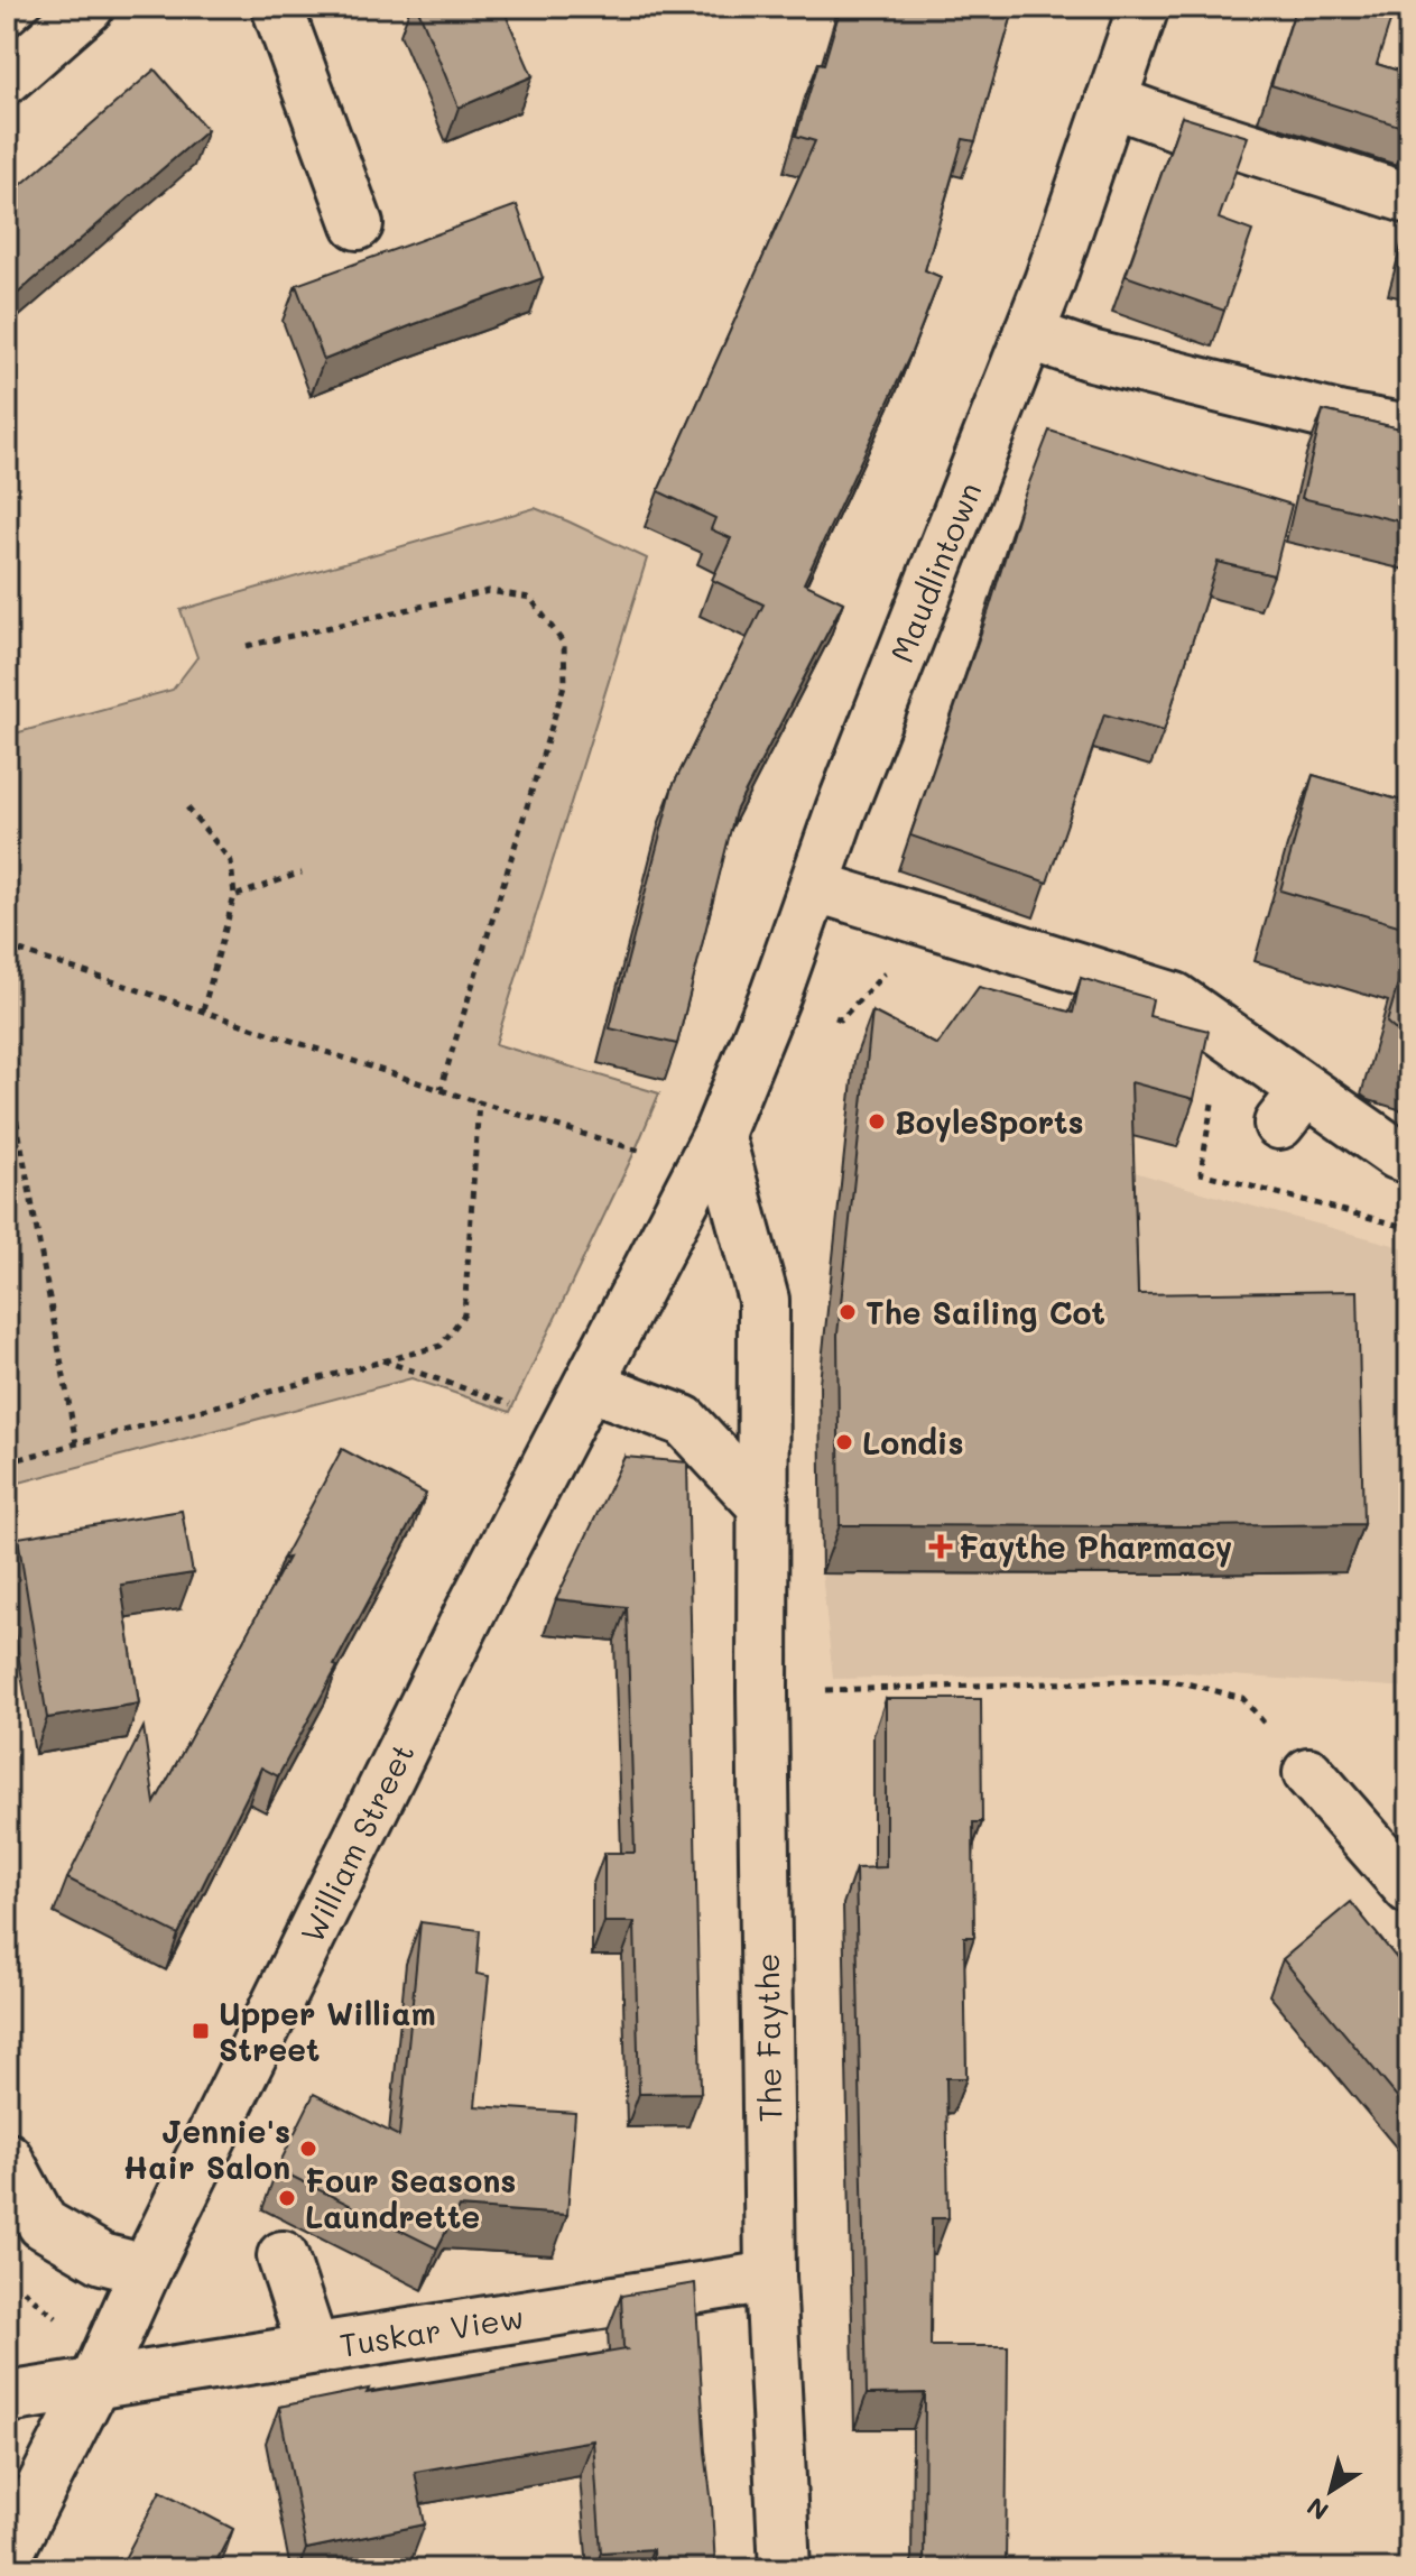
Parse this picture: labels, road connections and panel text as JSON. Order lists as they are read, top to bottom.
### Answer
{
  "streets": {
    "street": [
      "Maudlintown",
      "William Street",
      "The Faythe",
      "Tuskar View"
    ]
  },
  "crossings": [
    ["Maudlintown", "William Street"],
    ["Maudlintown", "The Faythe"],
    ["William Street", "The Faythe"],
    ["William Street", "Tuskar View"],
    ["The Faythe", "Tuskar View"]
  ],
  "places": {
    "other": [
      "BoyleSports",
      "The Sailing Cot",
      "Londis",
      "Jennie's Hair Salon",
      "Four Seasons Laundrette"
    ],
    "health": ["Faythe Pharmacy"],
    "transit": ["Upper William Street"]
  },
  "north": "bottom left"
}
